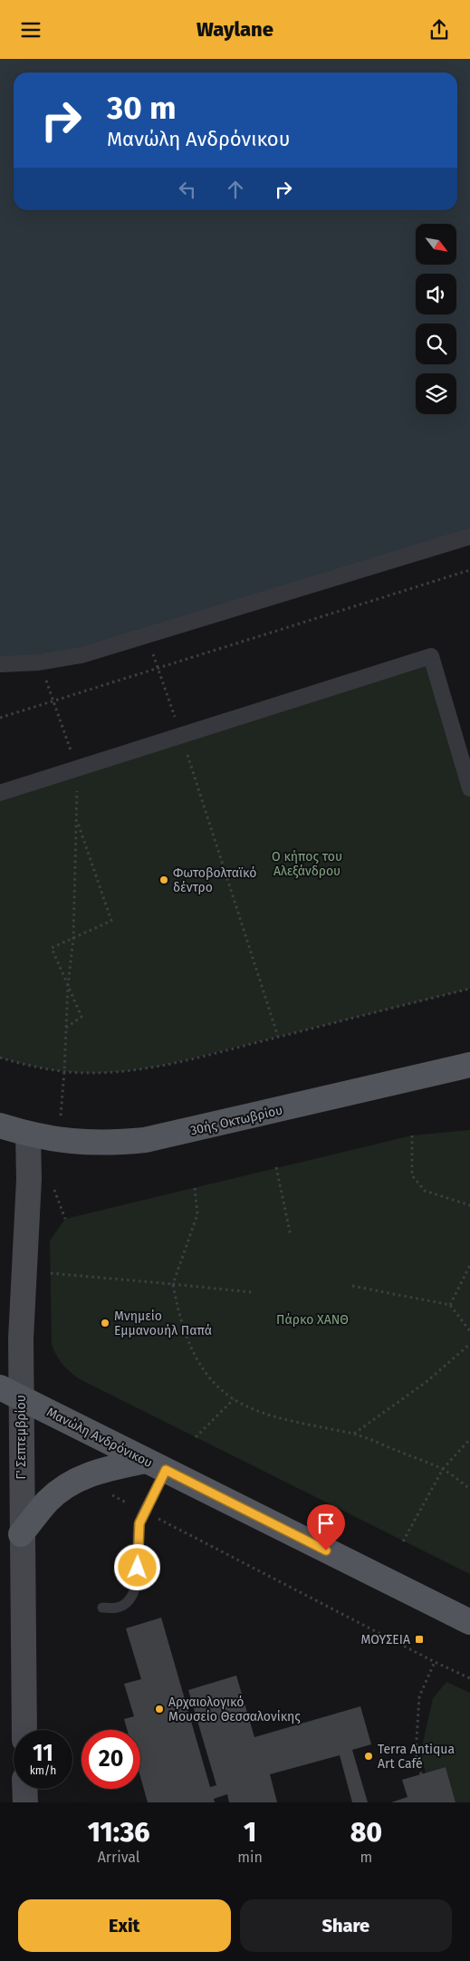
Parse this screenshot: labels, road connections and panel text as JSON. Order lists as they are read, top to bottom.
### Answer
{
  "streets": {
    "main road": ["30ής Οκτωβρίου", "Γ' Σεπτεμβρίου", "Μανώλη Ανδρόνικου"]
  },
  "crossings": [
    ["30ής Οκτωβρίου", "Γ' Σεπτεμβρίου"],
    ["Γ' Σεπτεμβρίου", "Μανώλη Ανδρόνικου"]
  ],
  "parks": ["Ο κήπος του Αλεξάνδρου", "Πάρκο ΧΑΝΘ"],
  "places": {
    "other": [
      "Φωτοβολταϊκό δέντρο",
      "Μνημείο Εμμανουήλ Παπά",
      "Αρχαιολογικό Μουσείο Θεσσαλονίκης",
      "Terra Antiqua Art Café"
    ],
    "transit": ["ΜΟΥΣΕΙΑ"]
  },
  "north": "bottom right",
  "page": {
    "header": "Waylane",
    "turn": ["30 m", "Μανώλη Ανδρόνικου"],
    "speed": "11 km/h",
    "limit": "20",
    "eta": [
      "11:36",
      "Arrival",
      "1",
      "min",
      "80",
      "m"
    ],
    "buttons": ["Exit", "Share"]
  }
}
